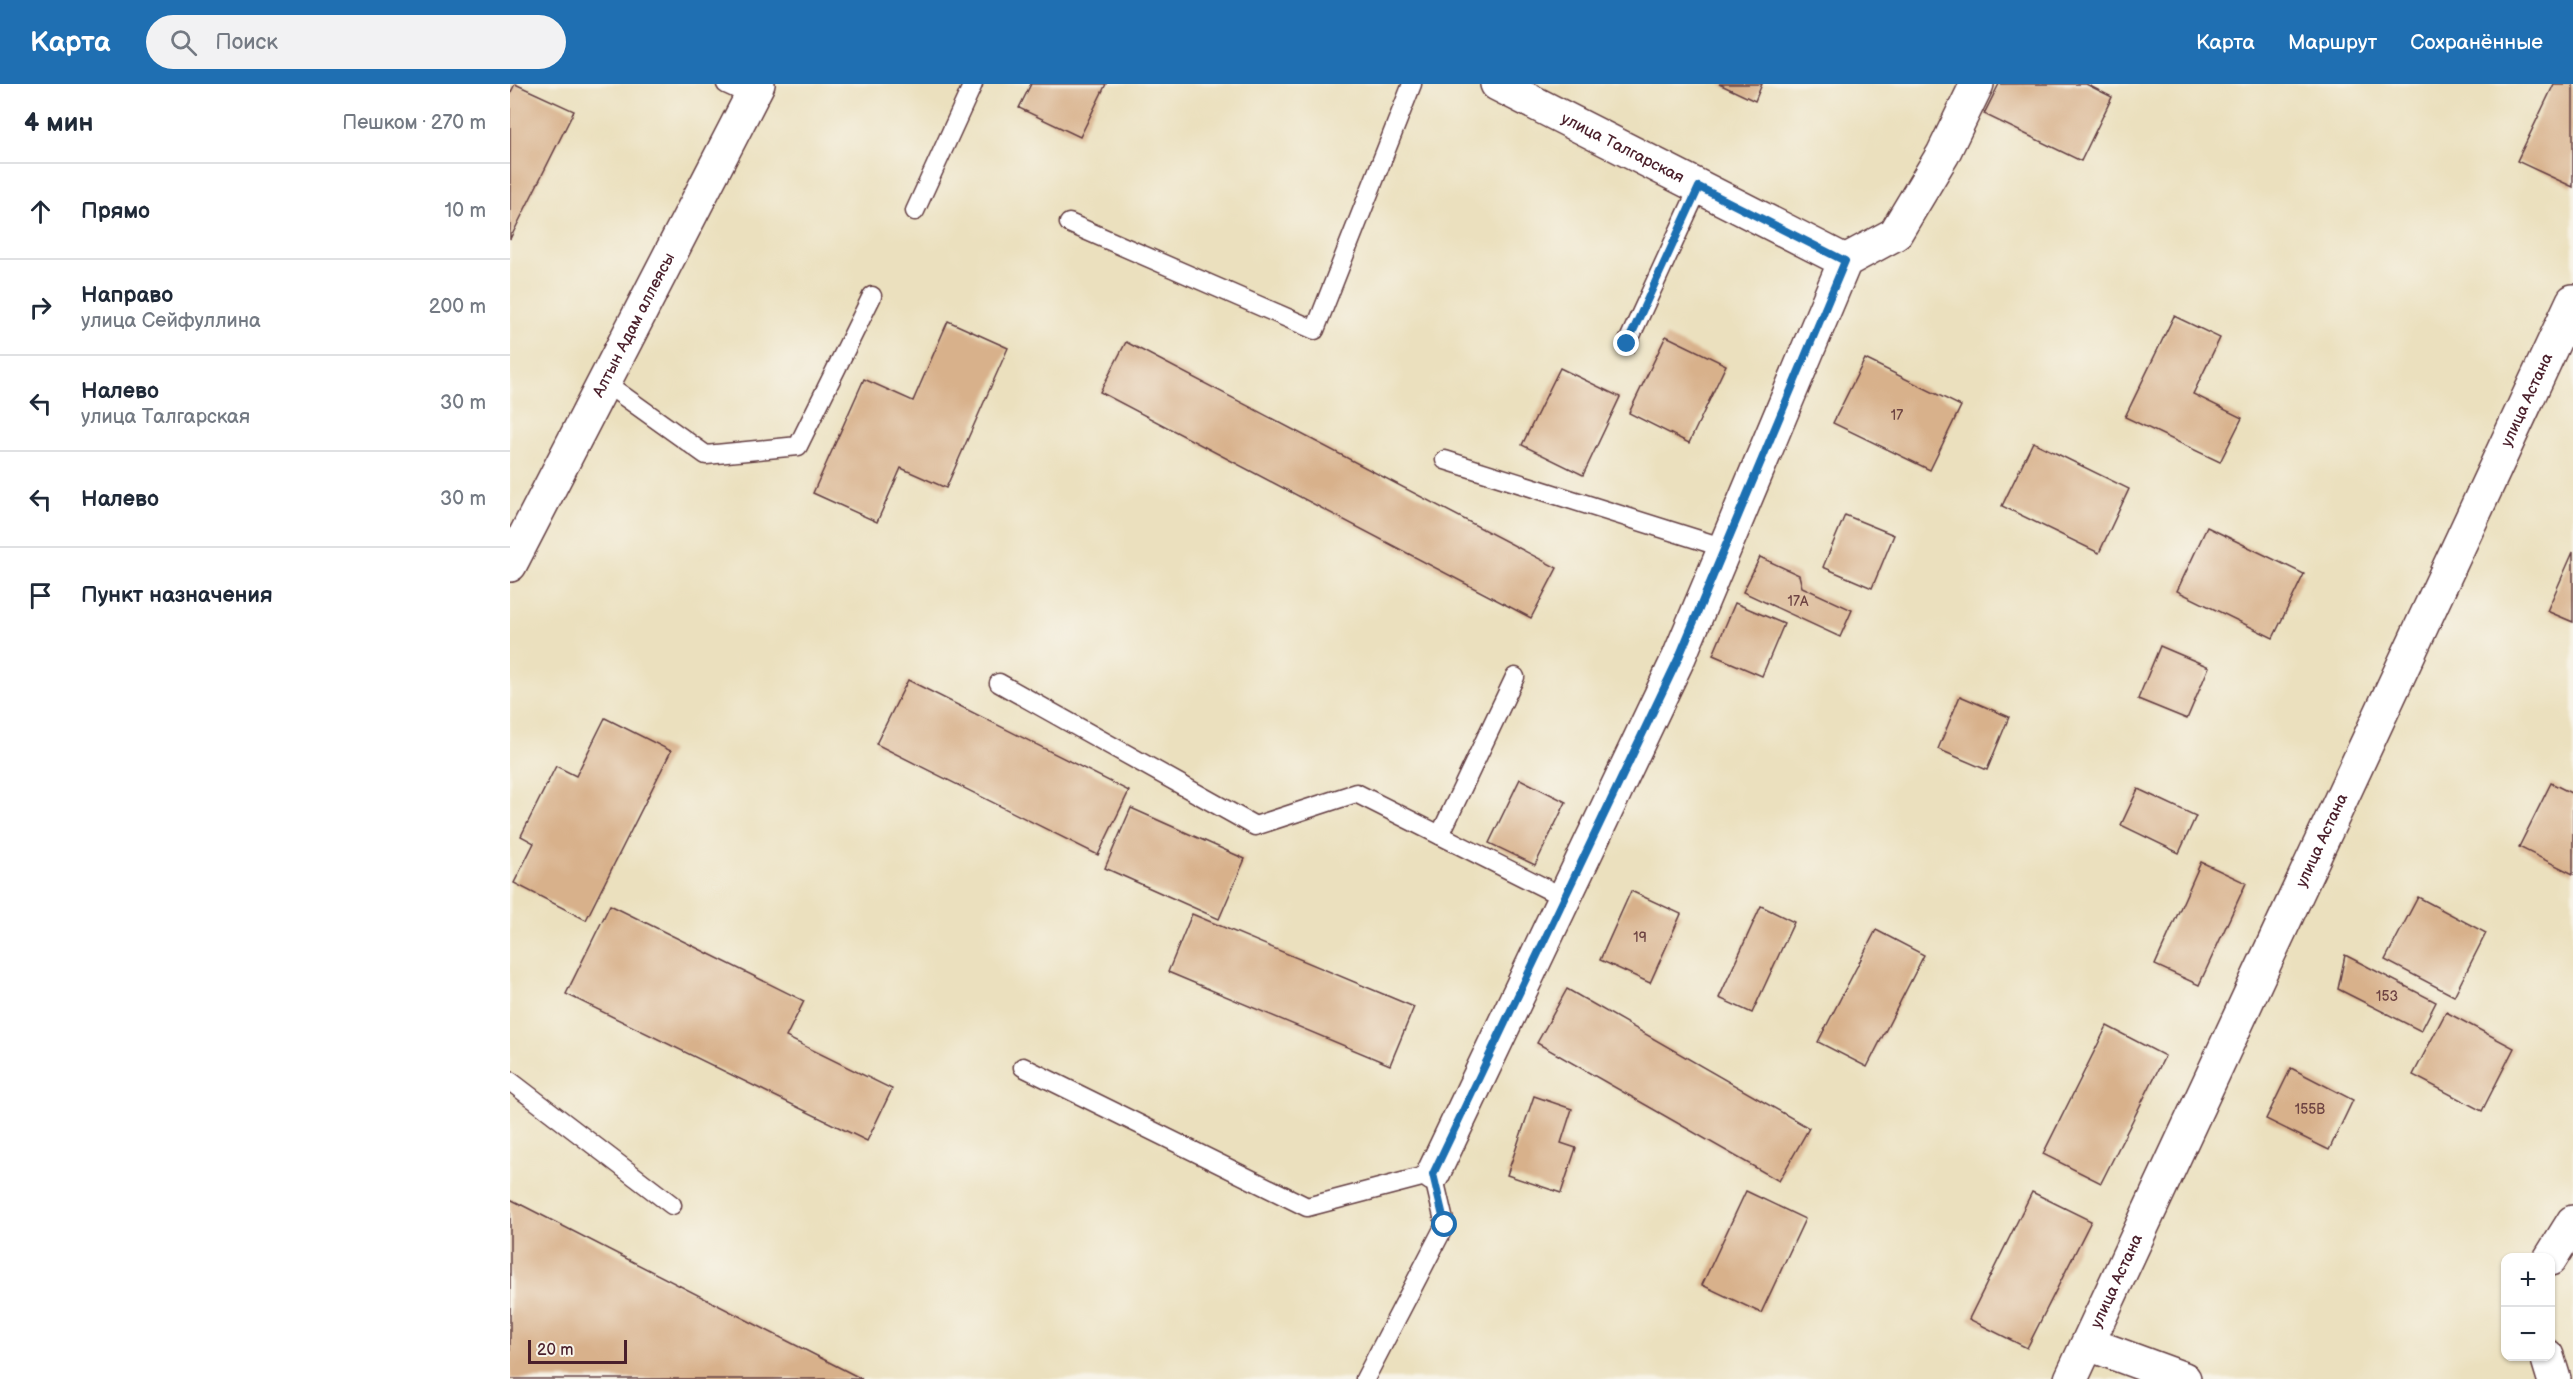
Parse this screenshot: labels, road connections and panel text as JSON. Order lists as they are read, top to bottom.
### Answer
{
  "streets": {
    "street": ["улица Талгарская", "Алтын Адам аллеясы", "улица Астана"]
  },
  "house_numbers": [
    "17",
    "17А",
    "19",
    "153",
    "155В"
  ],
  "scale_bar": "20 m",
  "page": {
    "header": "Карта",
    "search": "Поиск",
    "nav": ["Карта", "Маршрут", "Сохранённые"],
    "heading": ["4 мин", "Пешком · 270 m"],
    "list": [
      ["Прямо", "10 m"],
      ["Направо", "улица Сейфуллина", "200 m"],
      ["Налево", "улица Талгарская", "30 m"],
      ["Налево", "30 m"],
      "Пункт назначения"
    ],
    "map_buttons": ["+", "−"],
    "scale": "20 m"
  }
}
